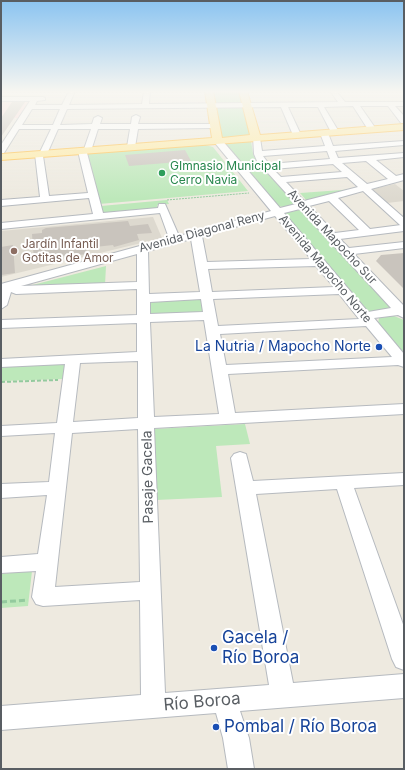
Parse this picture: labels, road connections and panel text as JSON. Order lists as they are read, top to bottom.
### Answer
{
  "streets": {
    "main road": ["Avenida Mapocho Sur", "Avenida Mapocho Norte"],
    "street": ["Avenida Diagonal Reny", "Pasaje Gacela", "Río Boroa"]
  },
  "crossings": [
    ["Avenida Diagonal Reny", "Avenida Mapocho Sur"],
    ["Avenida Diagonal Reny", "Avenida Mapocho Norte"],
    ["Avenida Diagonal Reny", "Pasaje Gacela"],
    ["Pasaje Gacela", "Río Boroa"]
  ],
  "places": [
    "GImnasio Municipal Cerro Navia",
    "Jardín Infantil Gotitas de Amor",
    "La Nutria / Mapocho Norte",
    "Gacela / Río Boroa",
    "Pombal / Río Boroa"
  ]
}
